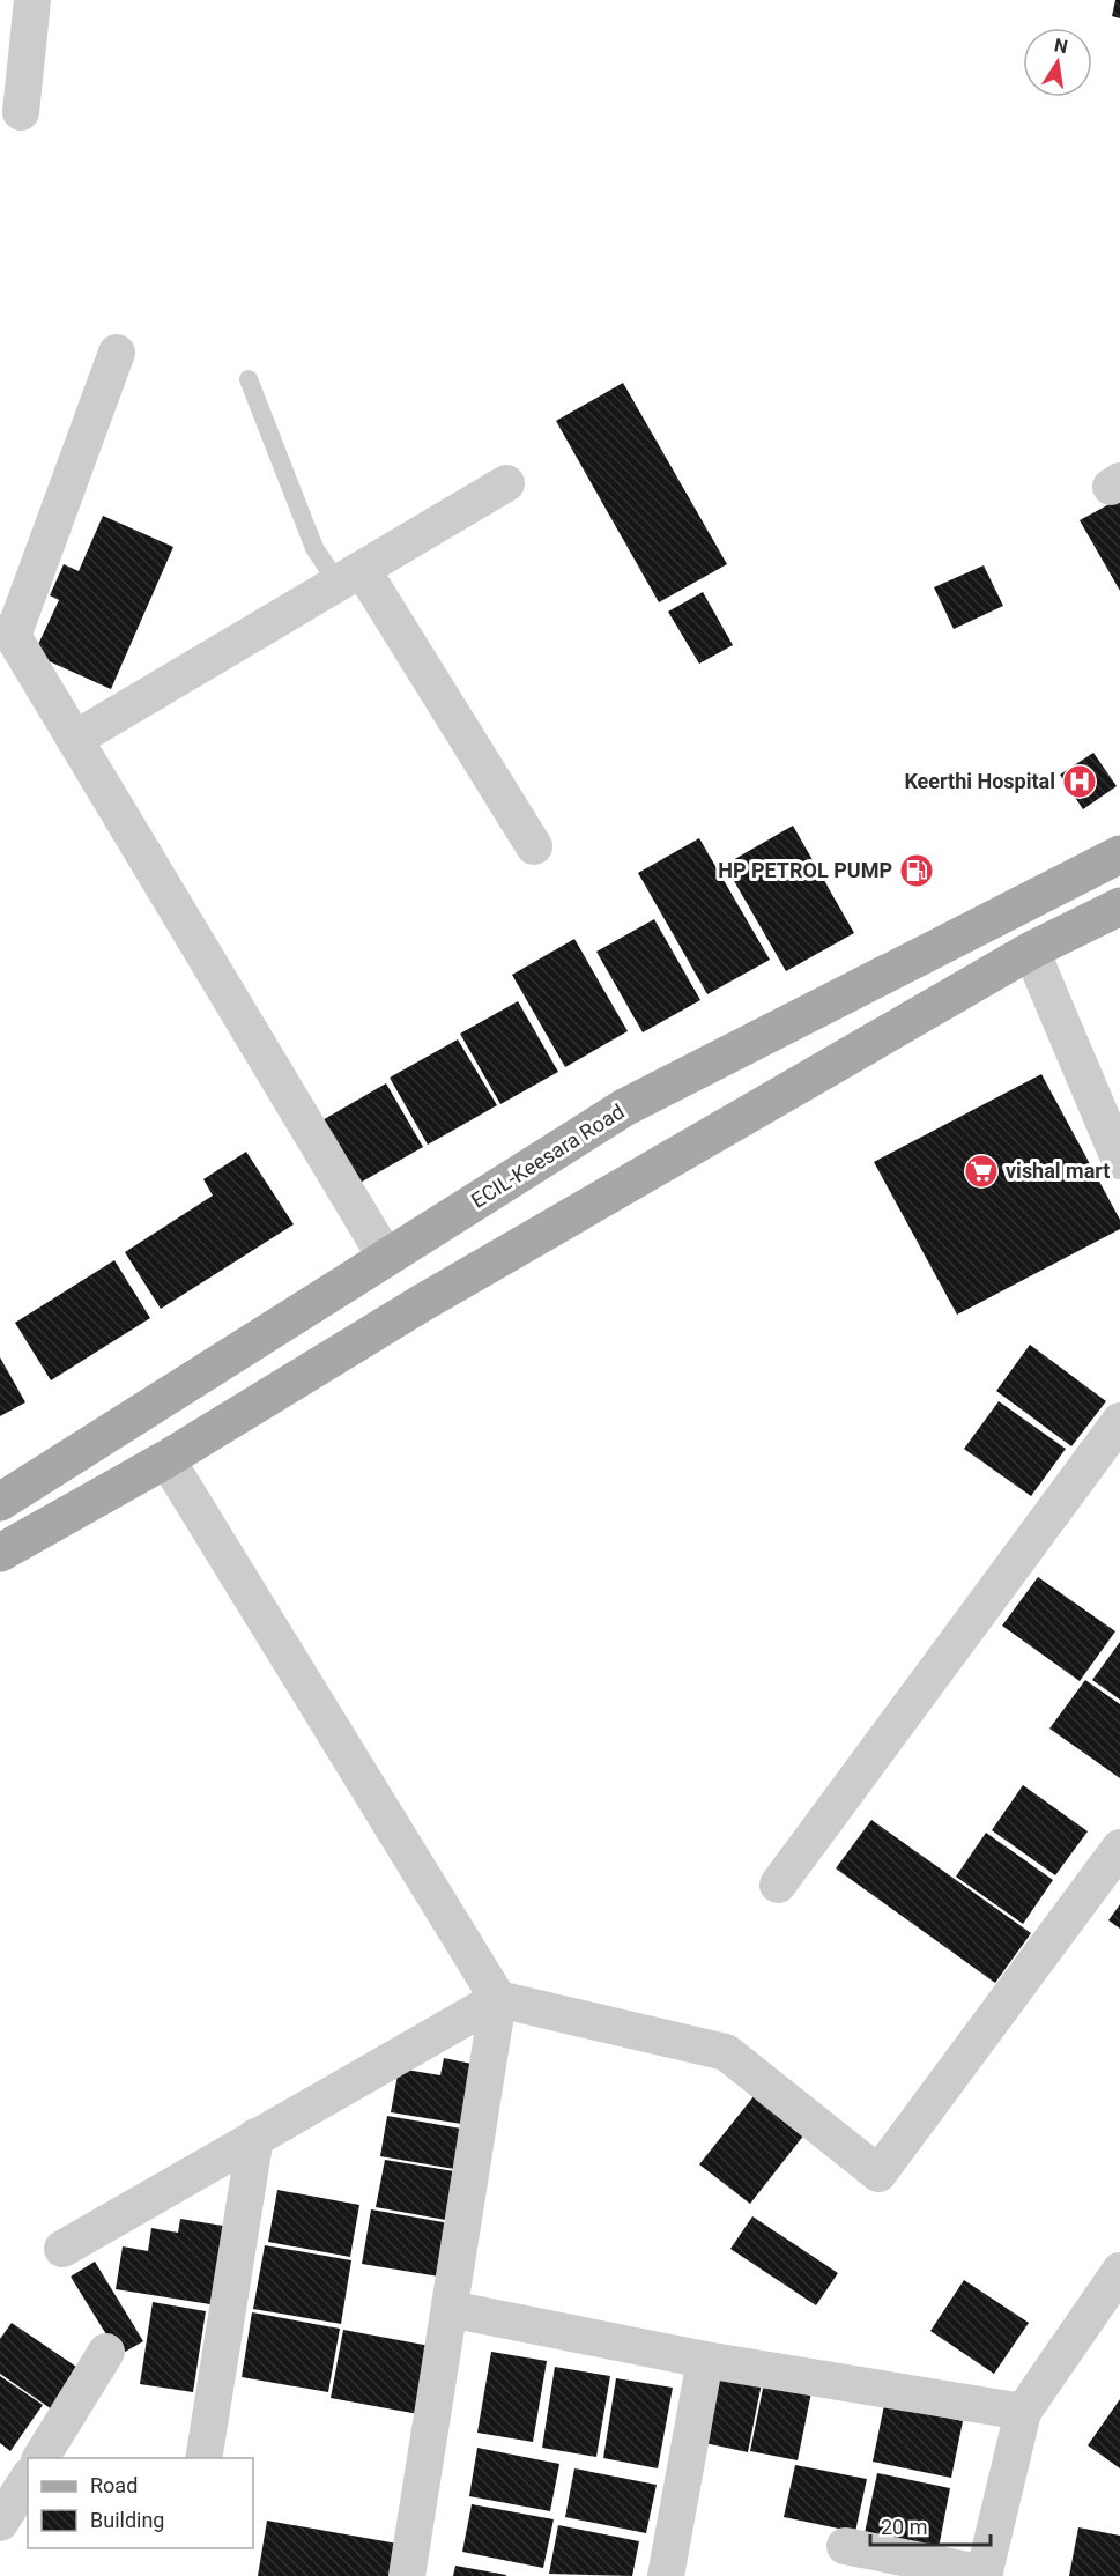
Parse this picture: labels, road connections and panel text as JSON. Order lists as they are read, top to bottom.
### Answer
{
  "streets": {
    "main road": ["ECIL-Keesara Road"]
  },
  "places": {
    "hospital": ["Keerthi Hospital"],
    "fuel station": ["HP PETROL PUMP"],
    "supermarket": ["vishal mart"]
  },
  "legend": ["Road", "Building"],
  "scale_bar": "20 m",
  "north": "top"
}
